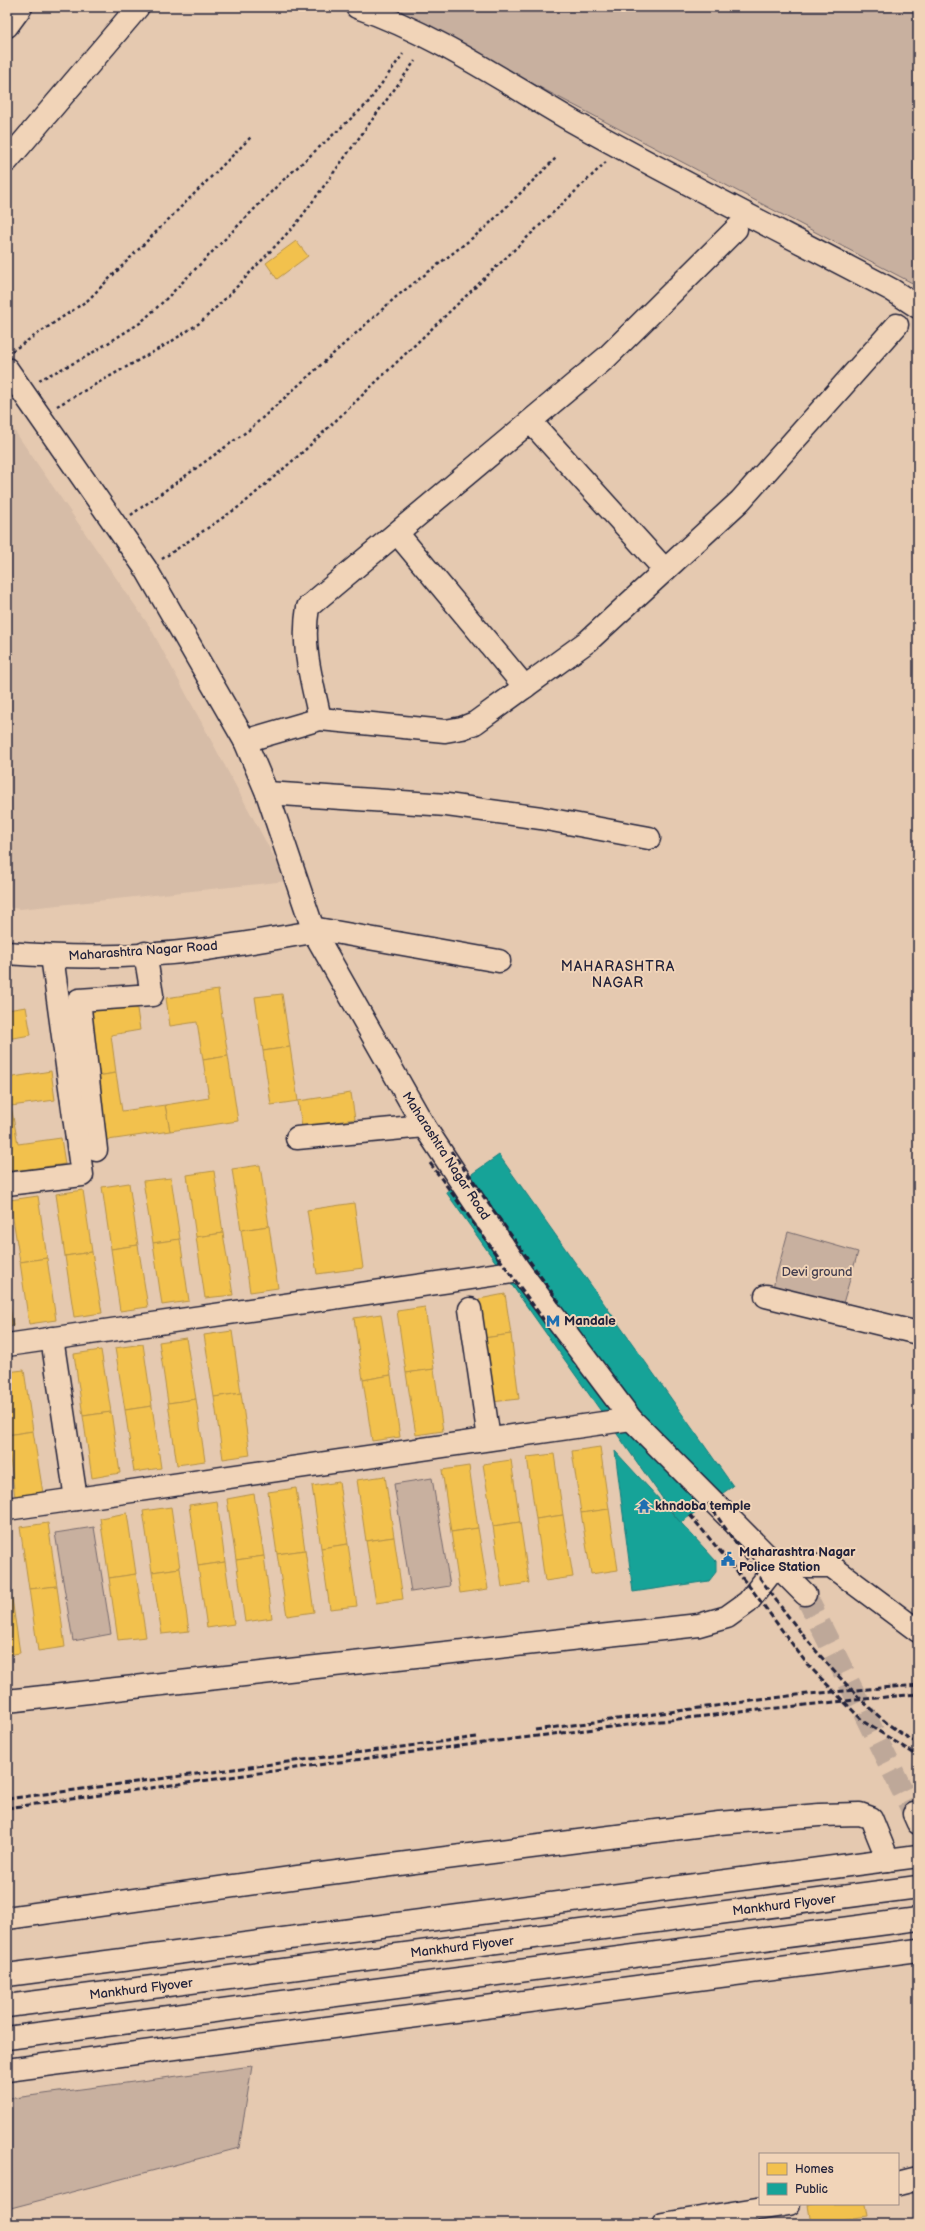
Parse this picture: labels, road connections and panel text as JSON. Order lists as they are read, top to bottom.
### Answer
{
  "streets": {
    "main road": ["Maharashtra Nagar Road", "Mankhurd Flyover"]
  },
  "districts": ["MAHARASHTRA NAGAR"],
  "parks": ["Devi ground"],
  "places": {
    "metro station": ["Mandale"],
    "temple": ["khndoba temple"],
    "public building": ["Maharashtra Nagar Police Station"]
  },
  "legend": ["Homes", "Public"]
}
